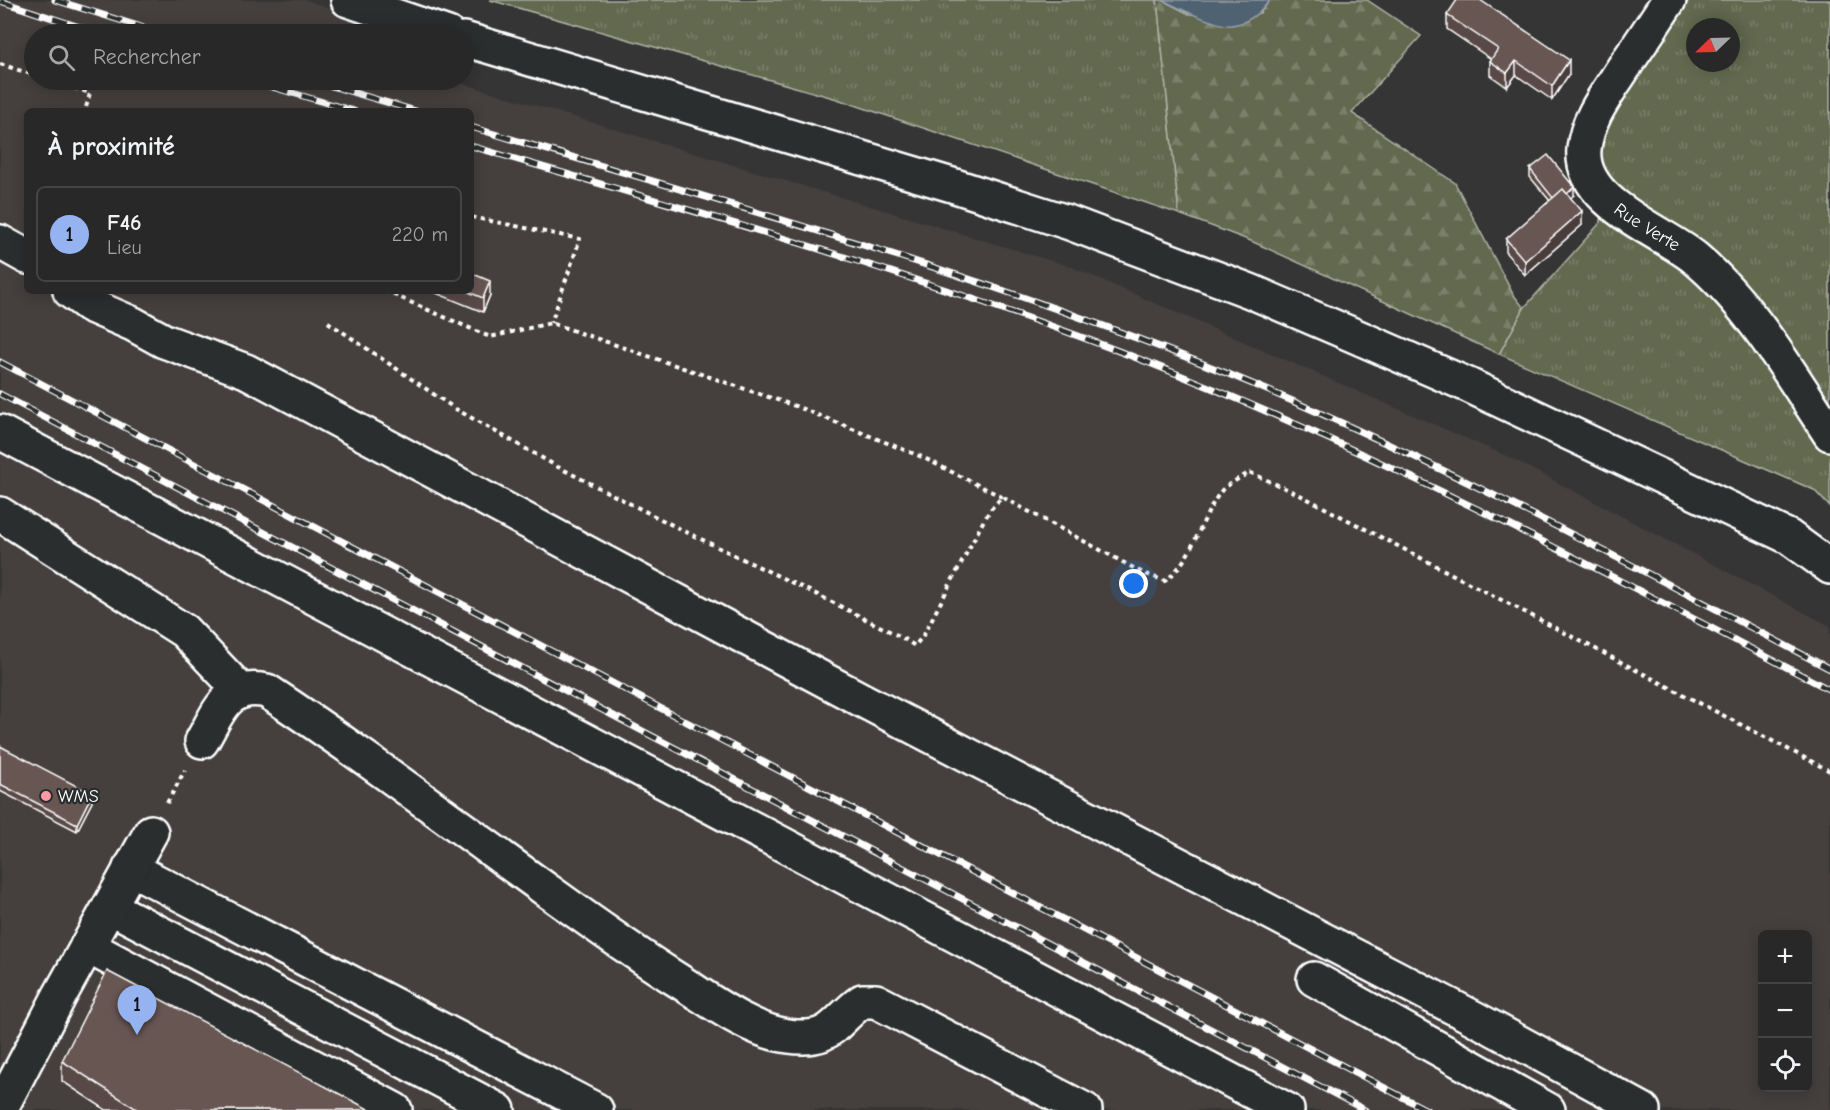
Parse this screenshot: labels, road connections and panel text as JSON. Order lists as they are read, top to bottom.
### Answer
{
  "streets": {
    "street": ["Rue Verte"]
  },
  "places": ["WMS"],
  "north": "bottom left",
  "page": {
    "search": "Rechercher",
    "heading": "À proximité",
    "list": [
      {
        "mark": "1",
        "name": "F46",
        "note": "Lieu",
        "value": "220 m"
      }
    ],
    "map_buttons": ["+", "−"],
    "pins": "1"
  }
}
